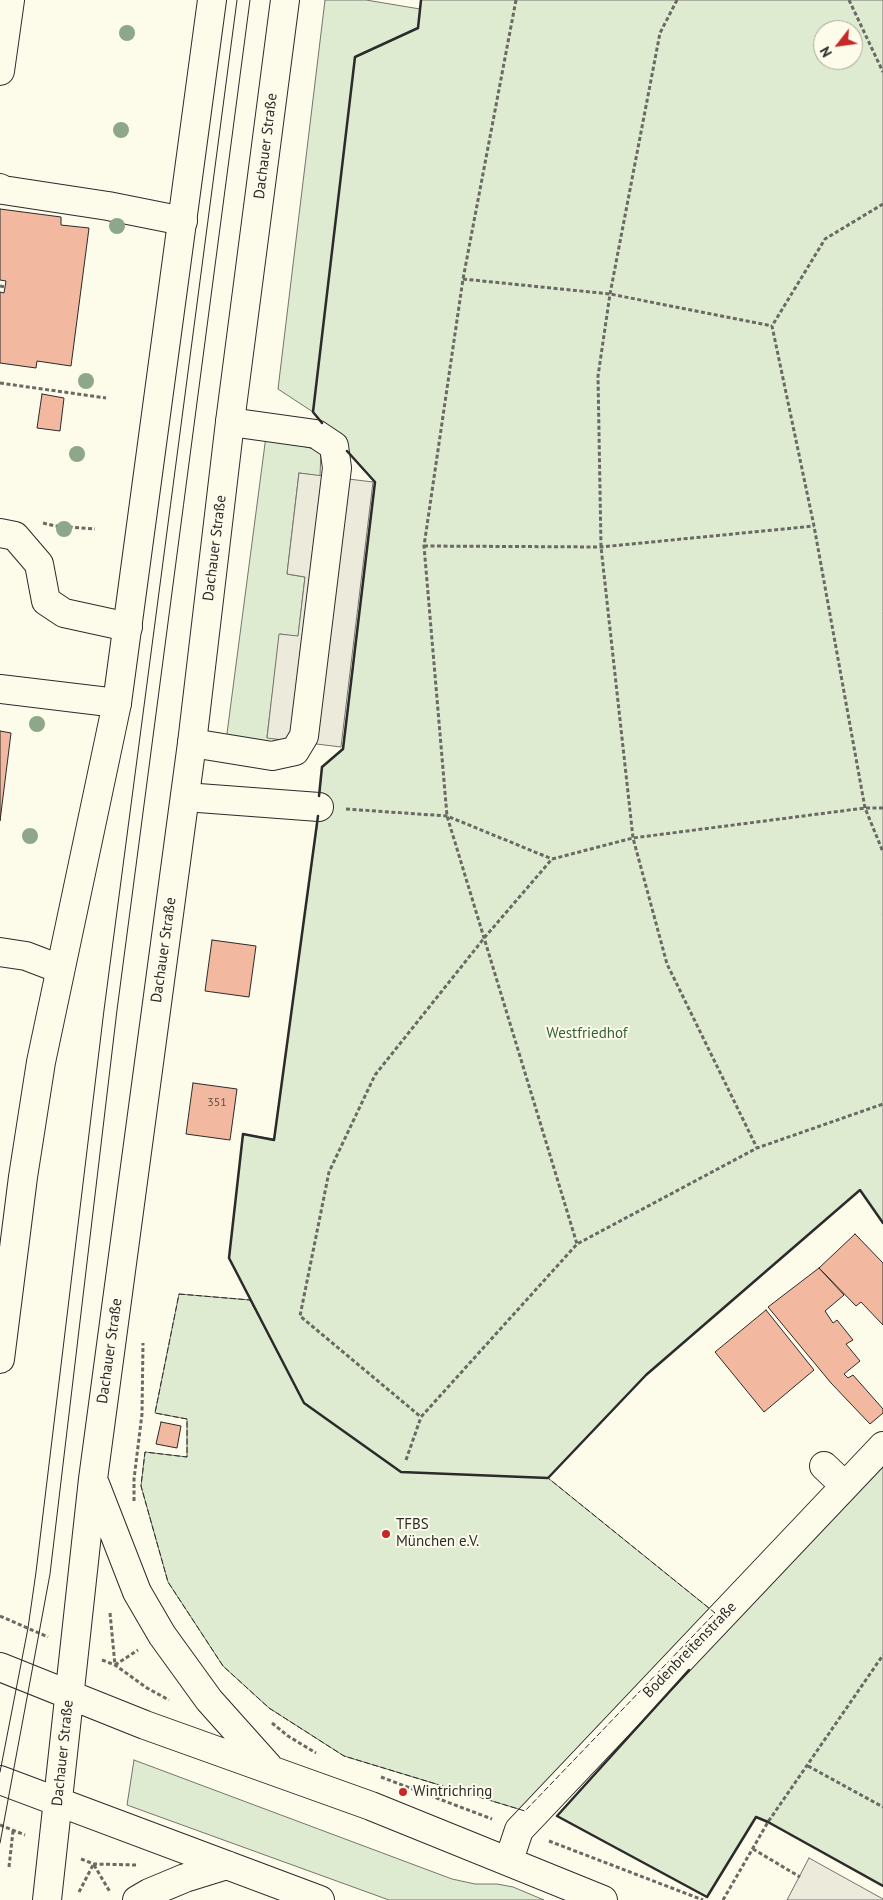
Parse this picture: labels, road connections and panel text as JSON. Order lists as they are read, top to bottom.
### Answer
{
  "streets": {
    "main road": ["Dachauer Straße", "Bodenbreitenstraße"]
  },
  "parks": ["Westfriedhof"],
  "places": ["TFBS München e.V.", "Wintrichring"],
  "house_numbers": ["351"],
  "north": "bottom left"
}
